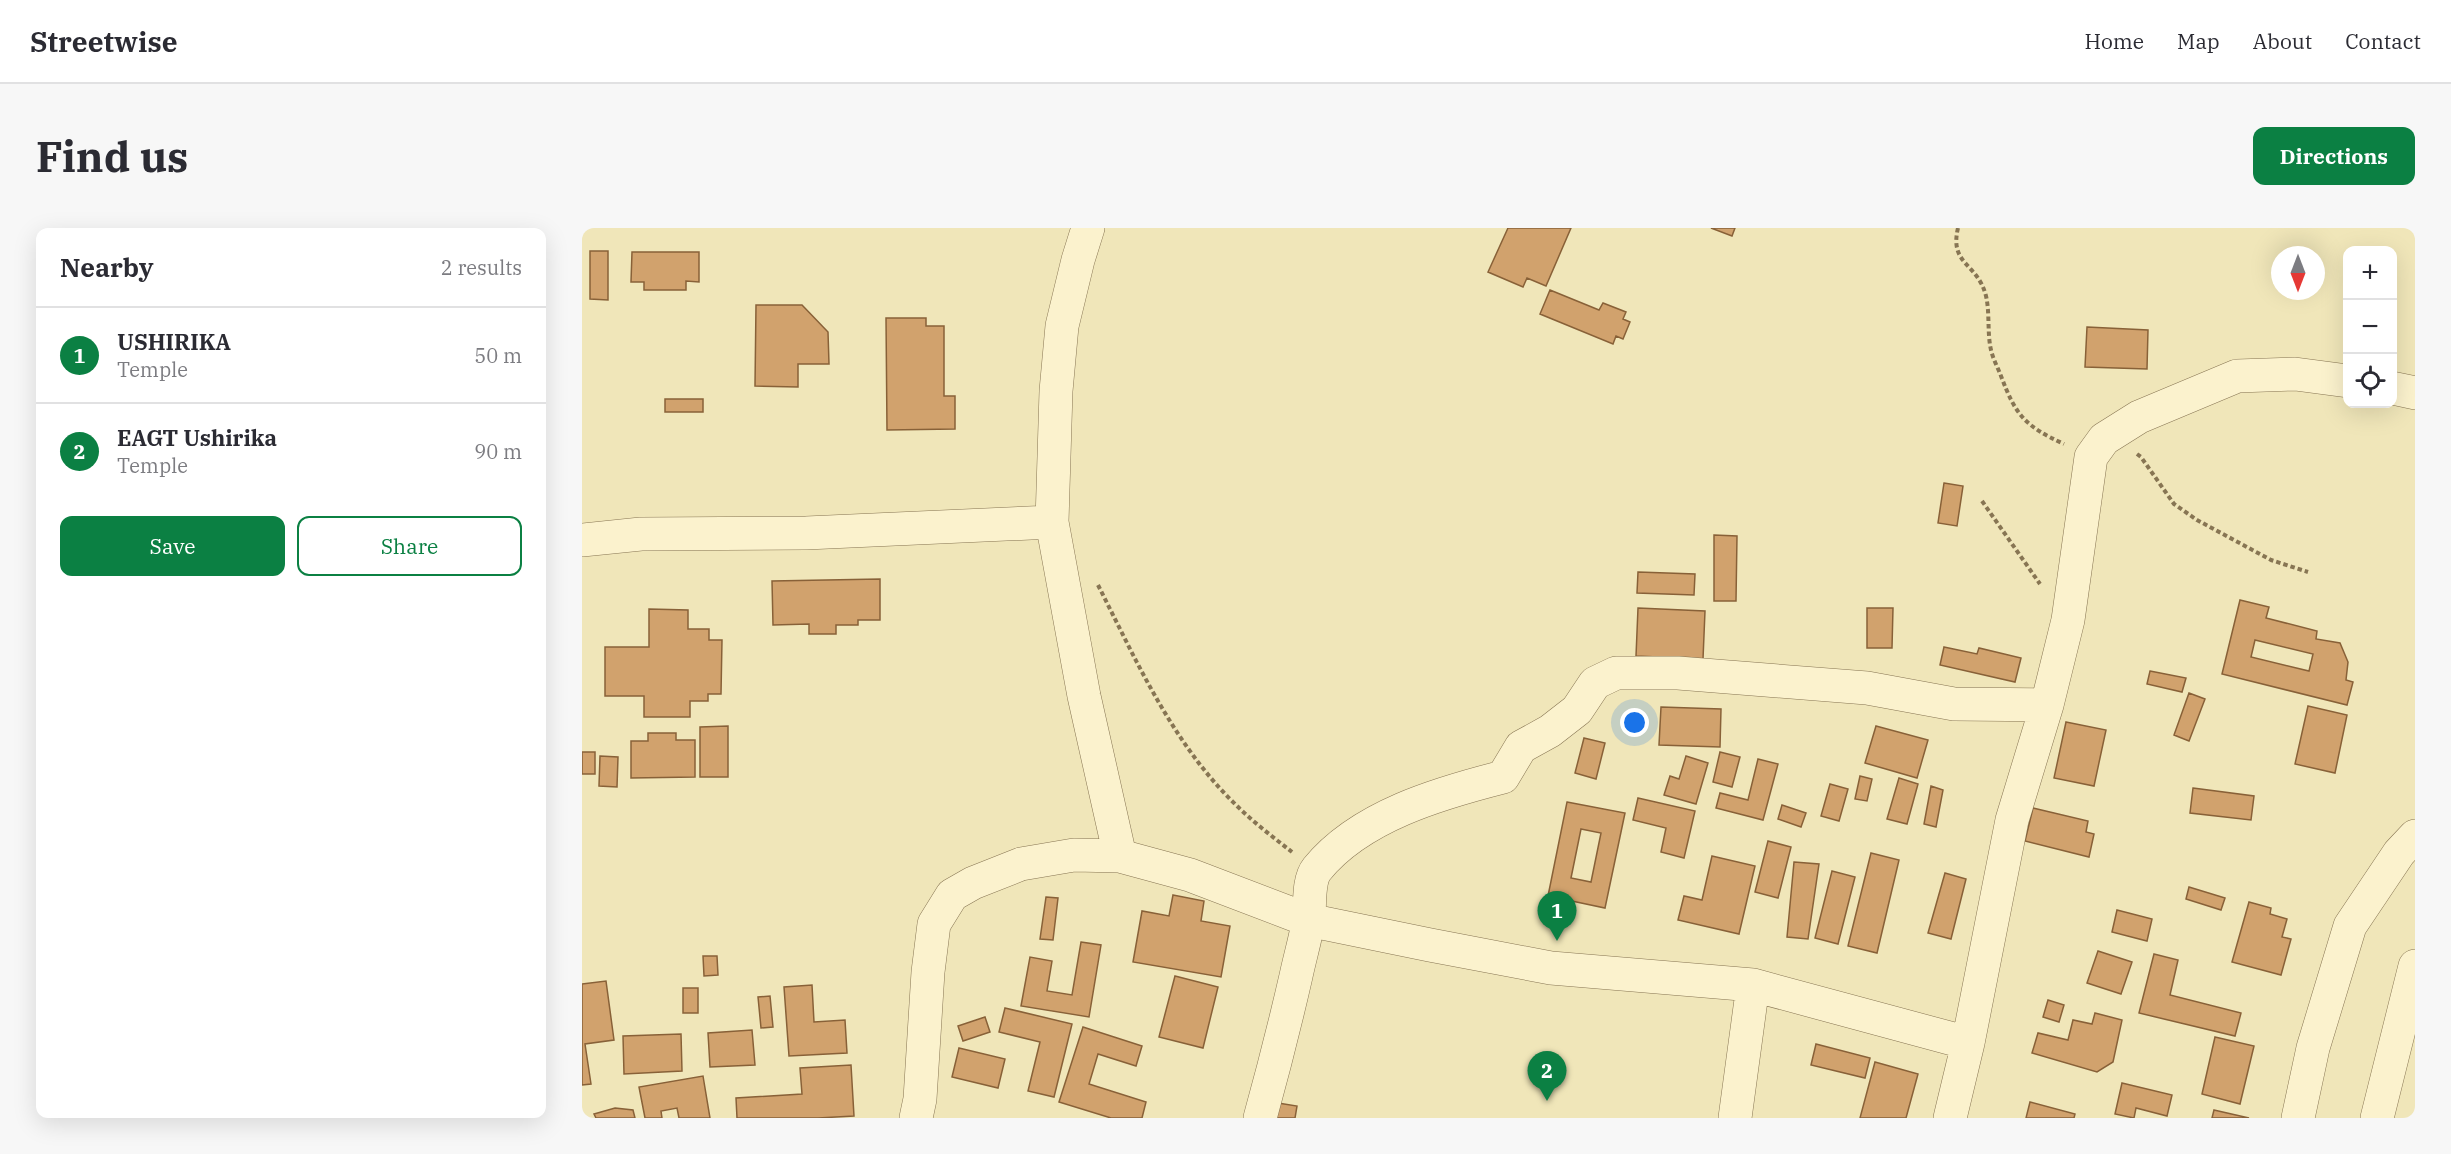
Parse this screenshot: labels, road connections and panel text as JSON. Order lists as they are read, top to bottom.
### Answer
{
  "north": "bottom",
  "page": {
    "header": "Streetwise",
    "nav": [
      "Home",
      "Map",
      "About",
      "Contact"
    ],
    "buttons": [
      "Directions",
      ["Save", "Share"]
    ],
    "title": "Find us",
    "heading": ["Nearby", "2 results"],
    "map_buttons": ["+", "−"],
    "list": [
      {
        "mark": "1",
        "name": "USHIRIKA",
        "note": "Temple",
        "value": "50 m"
      },
      {
        "mark": "2",
        "name": "EAGT Ushirika",
        "note": "Temple",
        "value": "90 m"
      }
    ],
    "pins": ["1", "2"]
  }
}
